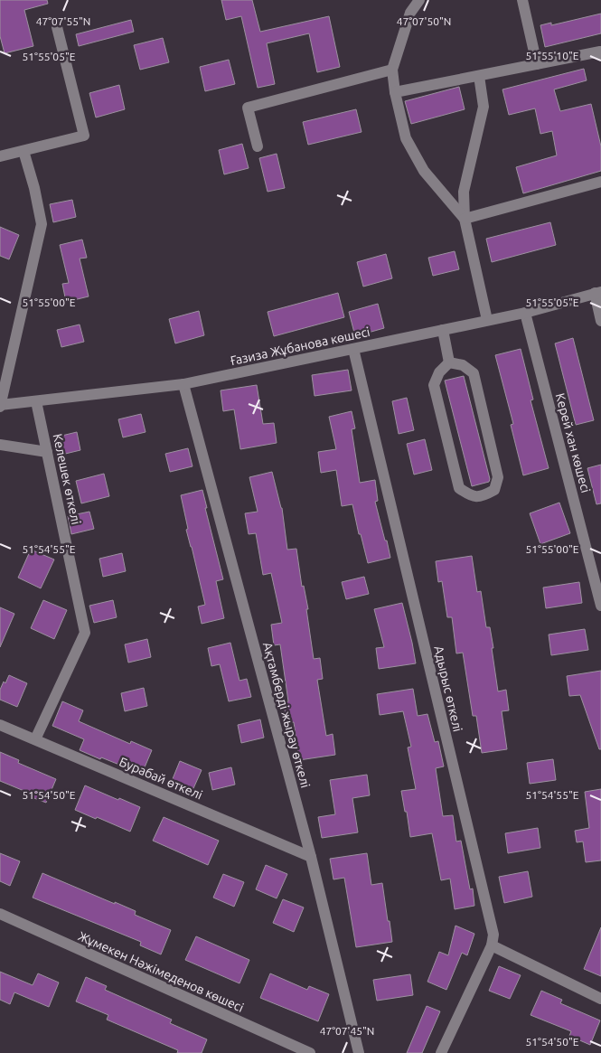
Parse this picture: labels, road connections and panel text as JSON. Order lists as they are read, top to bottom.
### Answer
{
  "streets": {
    "street": [
      "Ғазиза Жұбанова көшесі",
      "Керей хан көшесі",
      "Келешек өткелі",
      "Адырыс өткелі",
      "Ақтамберді жырау өткелі",
      "Бурабай өткелі",
      "Жұмекен Нәжімеденов көшесі"
    ]
  },
  "crossings": [
    ["Ғазиза Жұбанова көшесі", "Керей хан көшесі"],
    ["Ғазиза Жұбанова көшесі", "Келешек өткелі"],
    ["Ғазиза Жұбанова көшесі", "Адырыс өткелі"],
    ["Ғазиза Жұбанова көшесі", "Ақтамберді жырау өткелі"],
    ["Келешек өткелі", "Бурабай өткелі"],
    ["Ақтамберді жырау өткелі", "Бурабай өткелі"]
  ],
  "coordinates": [
    "47°07'50\"N",
    "47°07'55\"N",
    "51°55'10\"E",
    "51°55'05\"E",
    "51°55'00\"E",
    "51°54'55\"E",
    "51°54'50\"E",
    "47°07'45\"N"
  ]
}
